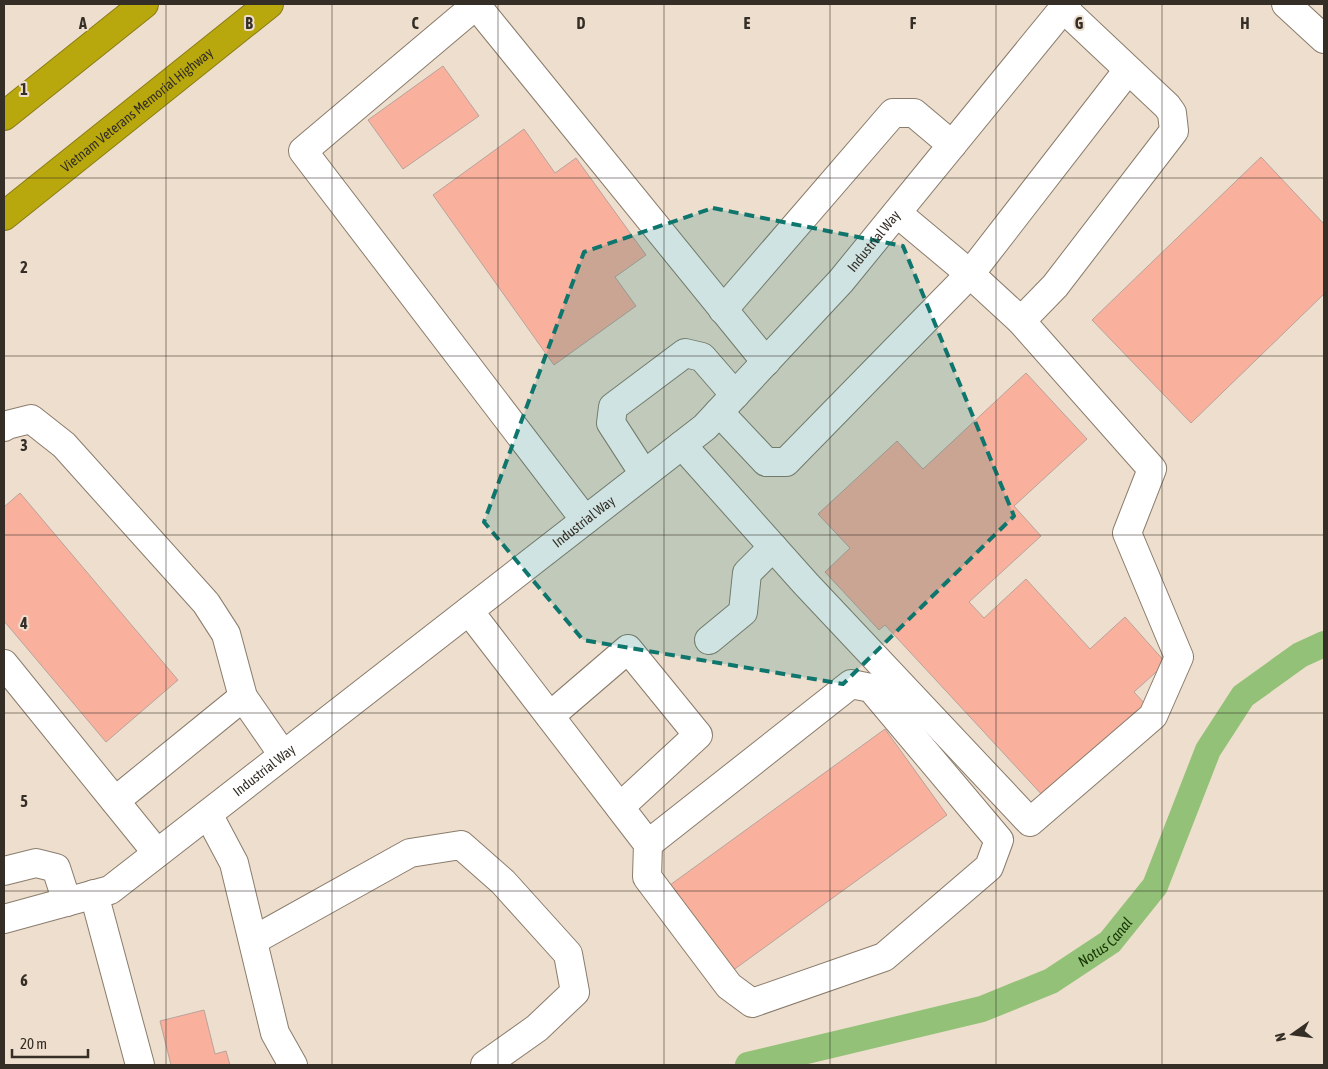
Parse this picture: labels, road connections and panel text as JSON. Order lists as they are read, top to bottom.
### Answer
{
  "streets": {
    "highway": ["Vietnam Veterans Memorial Highway"],
    "street": ["Industrial Way"]
  },
  "water": ["Notus Canal"],
  "scale_bar": "20 m",
  "north": "left",
  "grid": {
    "columns": [
      "A",
      "B",
      "C",
      "D",
      "E",
      "F",
      "G",
      "H"
    ],
    "rows": [
      "1",
      "2",
      "3",
      "4",
      "5",
      "6"
    ]
  }
}
